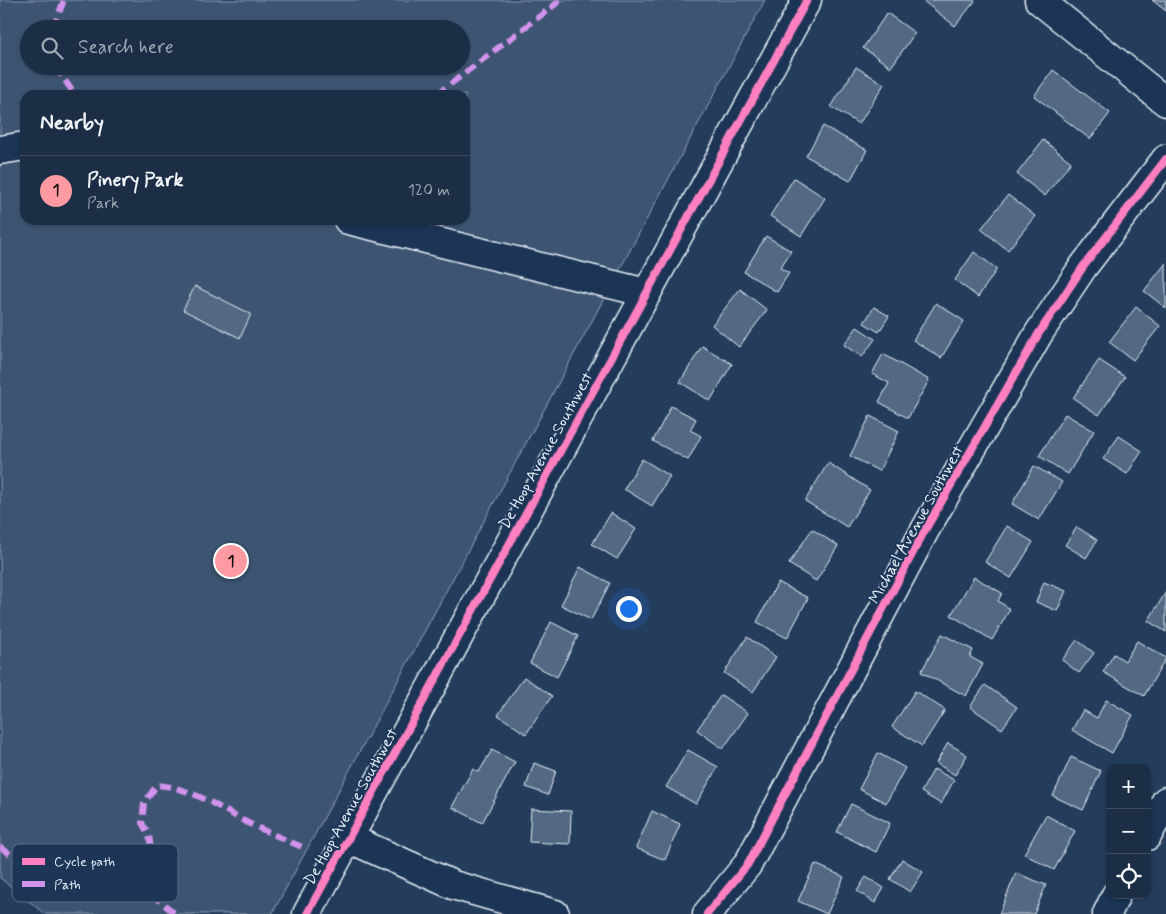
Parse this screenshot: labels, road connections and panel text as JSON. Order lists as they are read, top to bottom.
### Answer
{
  "streets": {
    "street": ["De Hoop Avenue Southwest", "Michael Avenue Southwest"]
  },
  "legend": ["Cycle path", "Path"],
  "page": {
    "search": "Search here",
    "heading": "Nearby",
    "list": [
      {
        "mark": "1",
        "name": "Pinery Park",
        "note": "Park",
        "value": "120 m"
      }
    ],
    "pins": "1",
    "map_buttons": ["+", "−"]
  }
}
